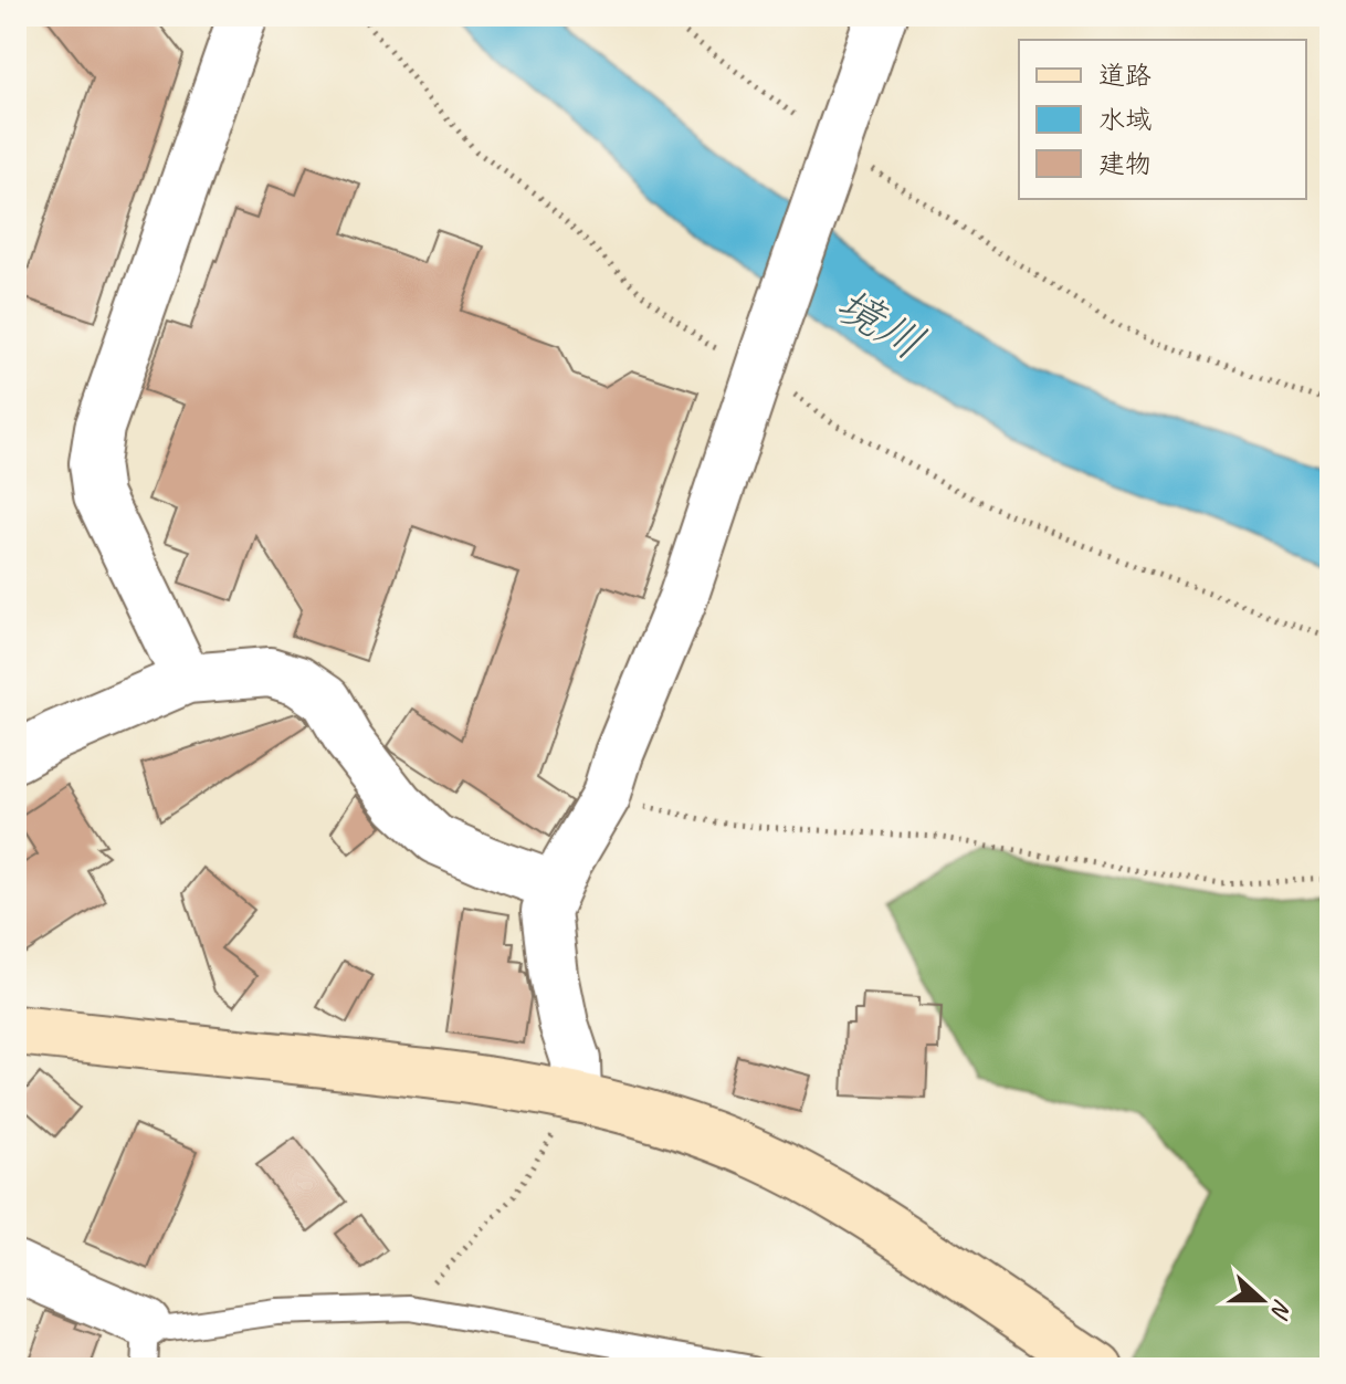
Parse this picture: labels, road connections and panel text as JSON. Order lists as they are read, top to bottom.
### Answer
{
  "water": ["境川"],
  "legend": ["道路", "水域", "建物"],
  "north": "right"
}
